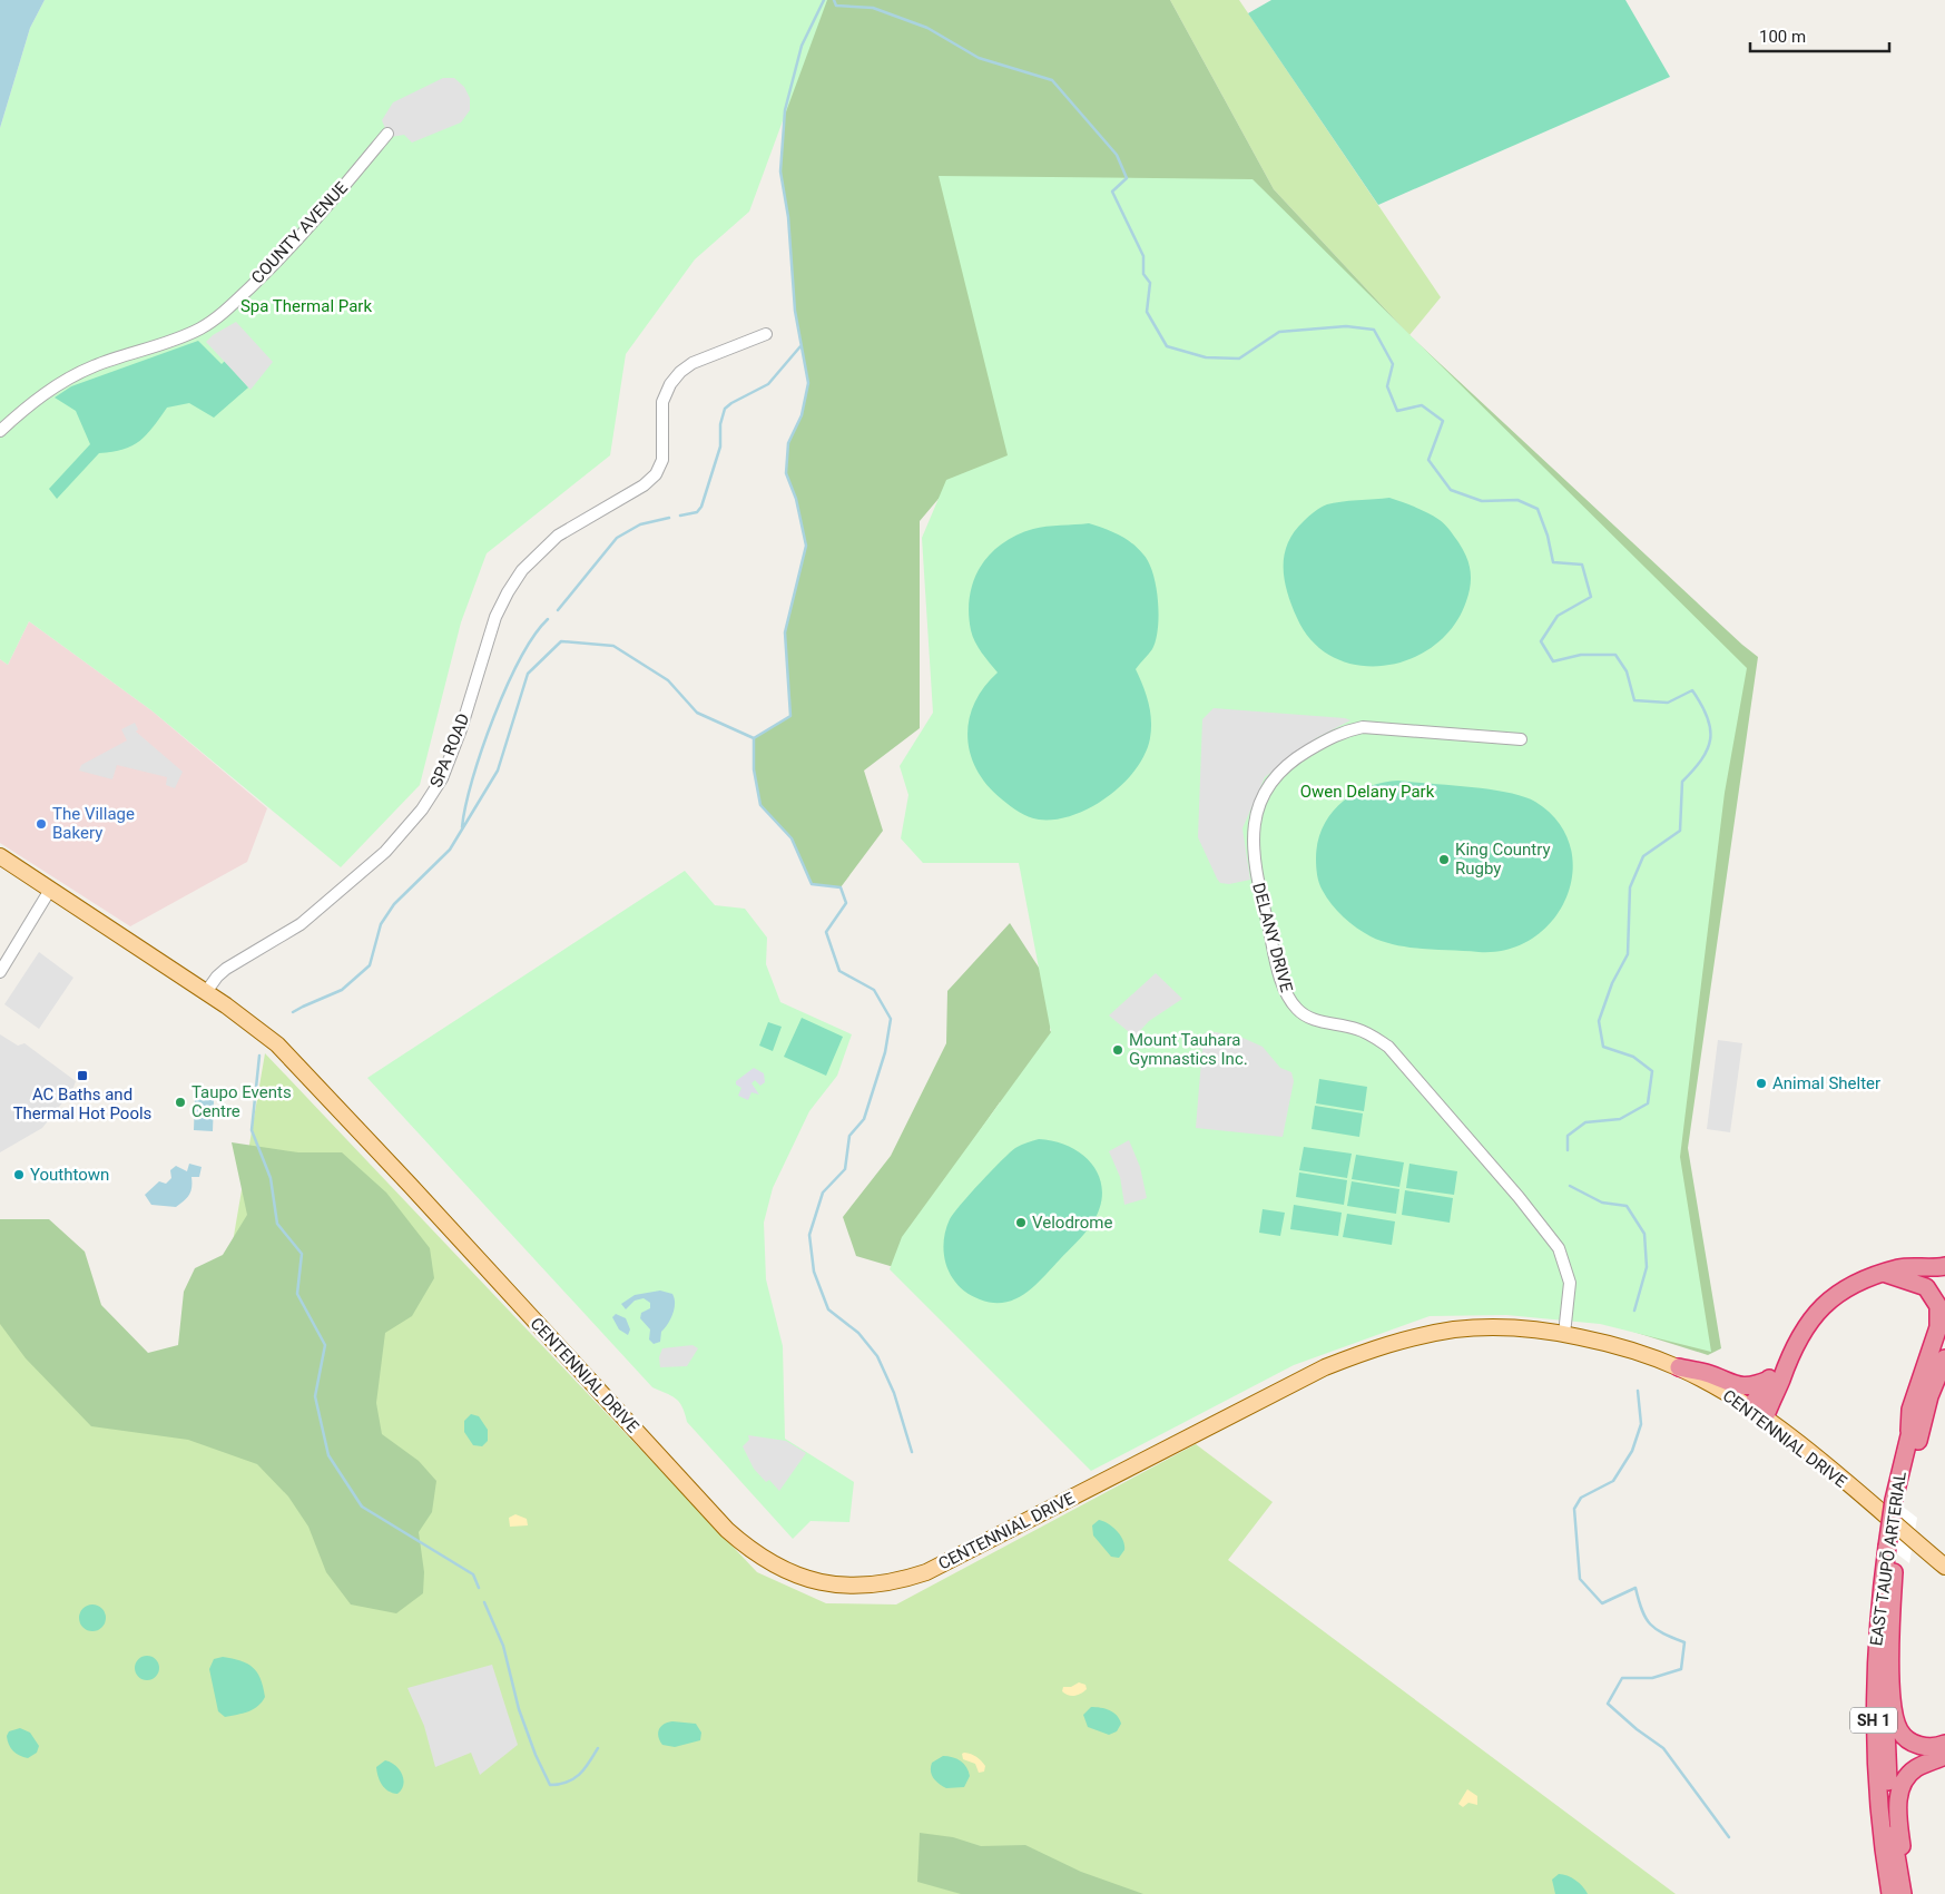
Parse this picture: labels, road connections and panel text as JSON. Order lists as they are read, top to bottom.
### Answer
{
  "streets": {
    "highway": ["EAST TAUPŌ ARTERIAL", "SH 1"],
    "main road": ["CENTENNIAL DRIVE"],
    "street": ["COUNTY AVENUE", "SPA ROAD", "DELANY DRIVE"]
  },
  "crossings": [
    ["SPA ROAD", "CENTENNIAL DRIVE"],
    ["DELANY DRIVE", "CENTENNIAL DRIVE"]
  ],
  "parks": ["Spa Thermal Park", "Owen Delany Park"],
  "places": {
    "other": [
      "The Village Bakery",
      "King Country Rugby",
      "Mount Tauhara Gymnastics Inc.",
      "Animal Shelter",
      "Taupo Events Centre",
      "Youthtown",
      "Velodrome"
    ],
    "transit": ["AC Baths and Thermal Hot Pools"]
  },
  "scale_bar": "100 m"
}
